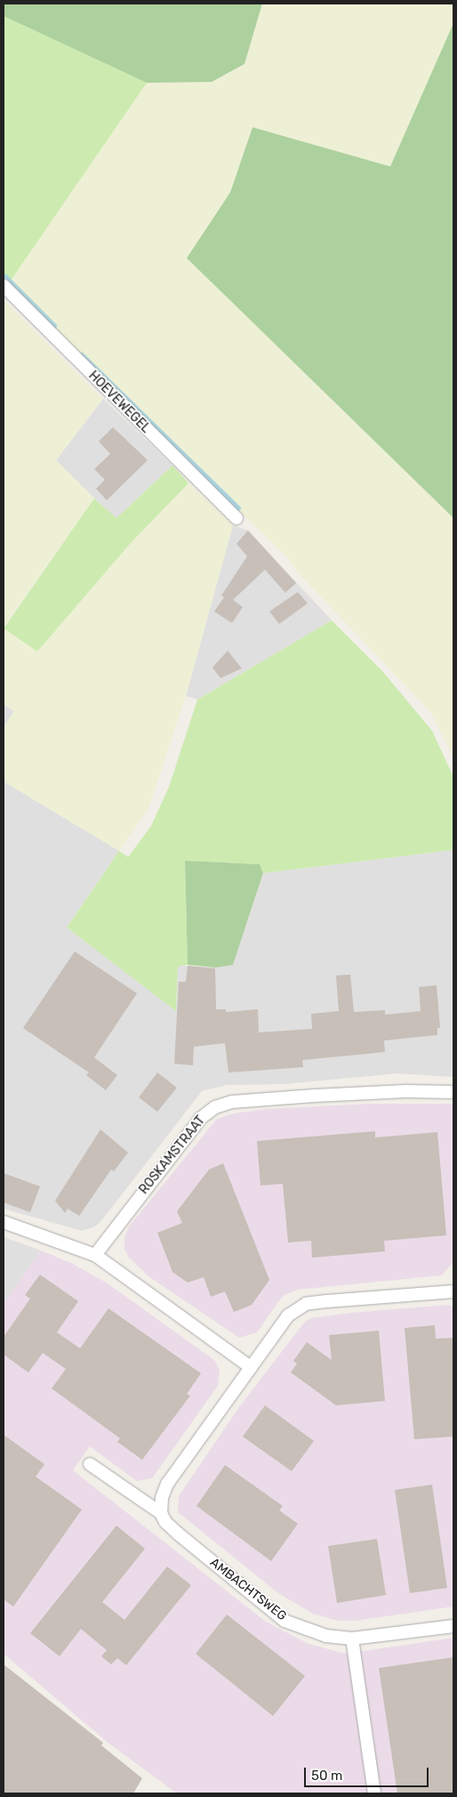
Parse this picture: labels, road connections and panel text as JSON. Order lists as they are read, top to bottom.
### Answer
{
  "streets": {
    "street": ["HOEVEWEGEL", "ROSKAMSTRAAT", "AMBACHTSWEG"]
  },
  "scale_bar": "50 m"
}
